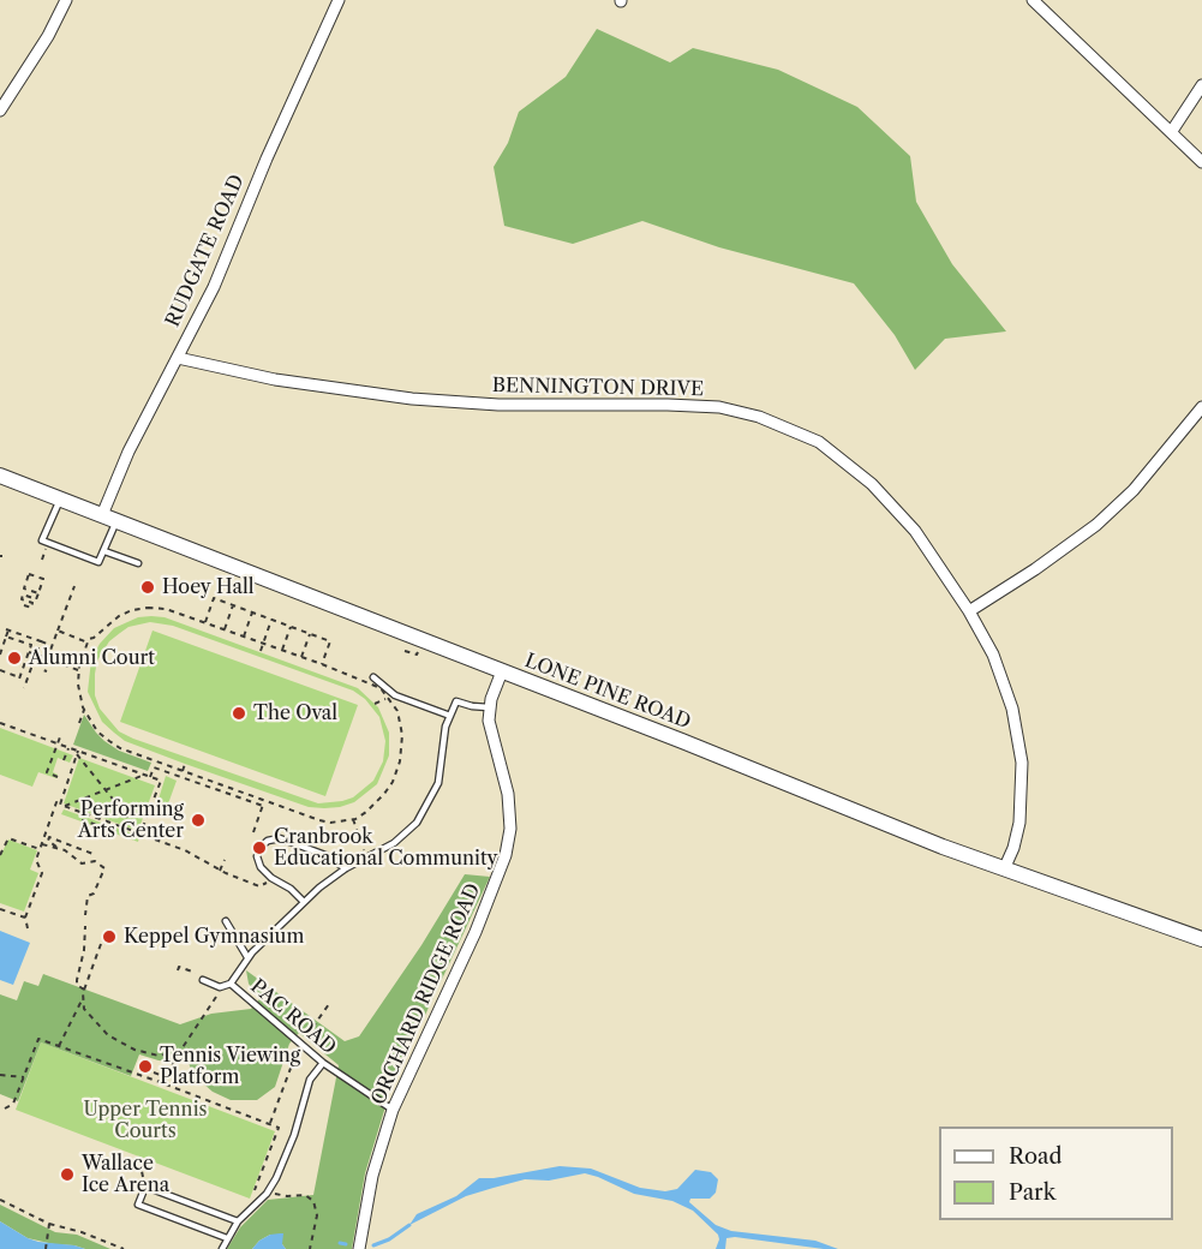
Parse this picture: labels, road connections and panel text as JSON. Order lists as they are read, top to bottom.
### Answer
{
  "streets": {
    "street": [
      "RUDGATE ROAD",
      "BENNINGTON DRIVE",
      "LONE PINE ROAD",
      "ORCHARD RIDGE ROAD"
    ],
    "lane": ["PAC ROAD"]
  },
  "crossings": [
    ["RUDGATE ROAD", "BENNINGTON DRIVE"],
    ["RUDGATE ROAD", "LONE PINE ROAD"],
    ["BENNINGTON DRIVE", "LONE PINE ROAD"],
    ["LONE PINE ROAD", "ORCHARD RIDGE ROAD"],
    ["ORCHARD RIDGE ROAD", "PAC ROAD"]
  ],
  "parks": ["Upper Tennis Courts"],
  "places": [
    "Hoey Hall",
    "Alumni Court",
    "The Oval",
    "Performing Arts Center",
    "Cranbrook Educational Community",
    "Keppel Gymnasium",
    "Tennis Viewing Platform",
    "Wallace Ice Arena"
  ],
  "legend": ["Road", "Park"]
}
